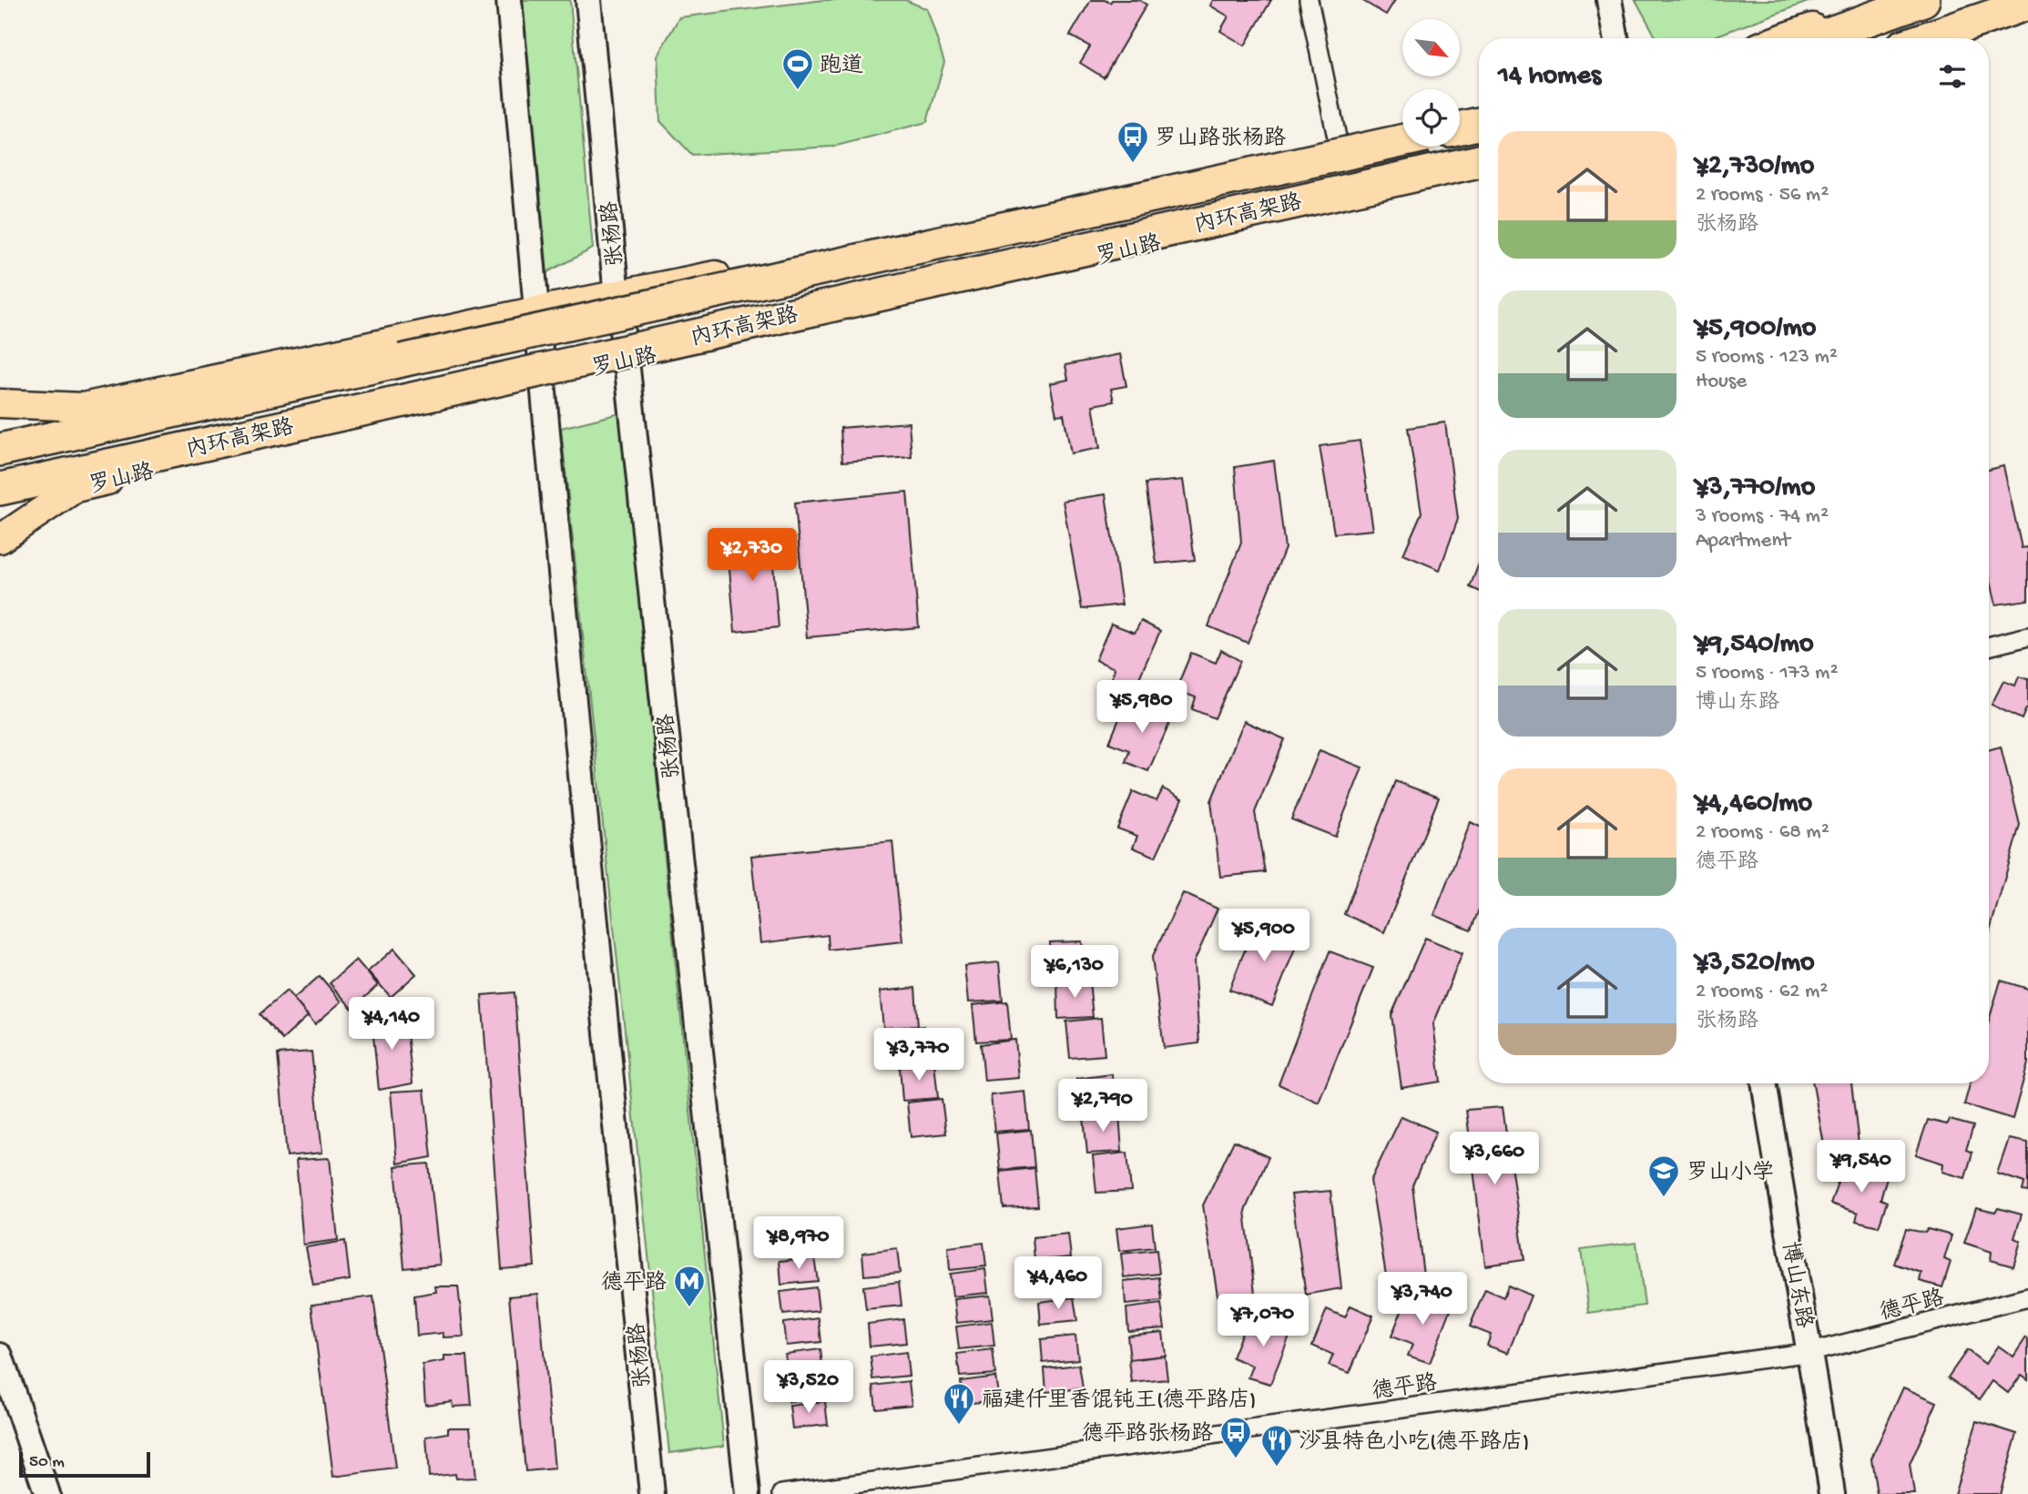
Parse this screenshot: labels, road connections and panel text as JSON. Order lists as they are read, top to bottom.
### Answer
{
  "streets": {
    "highway": ["内环高架路"],
    "main road": ["张杨路", "罗山路", "博山东路"],
    "street": ["德平路"]
  },
  "crossings": [
    ["张杨路", "罗山路"],
    ["博山东路", "德平路"]
  ],
  "places": {
    "sports": ["跑道"],
    "bus stop": ["罗山路张杨路", "德平路张杨路"],
    "school or university": ["罗山小学"],
    "metro station": ["德平路"],
    "restaurant": ["福建仟里香馄钝王(德平路店)", "沙县特色小吃(德平路店)"]
  },
  "scale_bar": "50 m",
  "north": "bottom right",
  "page": {
    "heading": "14 homes",
    "list": [
      {
        "name": "¥2,730/mo",
        "note": "2 rooms · 56 m² · 张杨路"
      },
      {
        "name": "¥5,900/mo",
        "note": "5 rooms · 123 m² · House"
      },
      {
        "name": "¥3,770/mo",
        "note": "3 rooms · 74 m² · Apartment"
      },
      {
        "name": "¥9,540/mo",
        "note": "5 rooms · 173 m² · 博山东路"
      },
      {
        "name": "¥4,460/mo",
        "note": "2 rooms · 68 m² · 德平路"
      },
      {
        "name": "¥3,520/mo",
        "note": "2 rooms · 62 m² · 张杨路"
      }
    ],
    "price": [
      "¥2,730",
      "¥5,980",
      "¥5,900",
      "¥6,130",
      "¥4,140",
      "¥3,770",
      "¥2,790",
      "¥3,660",
      "¥9,540",
      "¥8,970",
      "¥4,460",
      "¥3,740",
      "¥7,070",
      "¥3,520"
    ],
    "scale": "50 m"
  }
}
